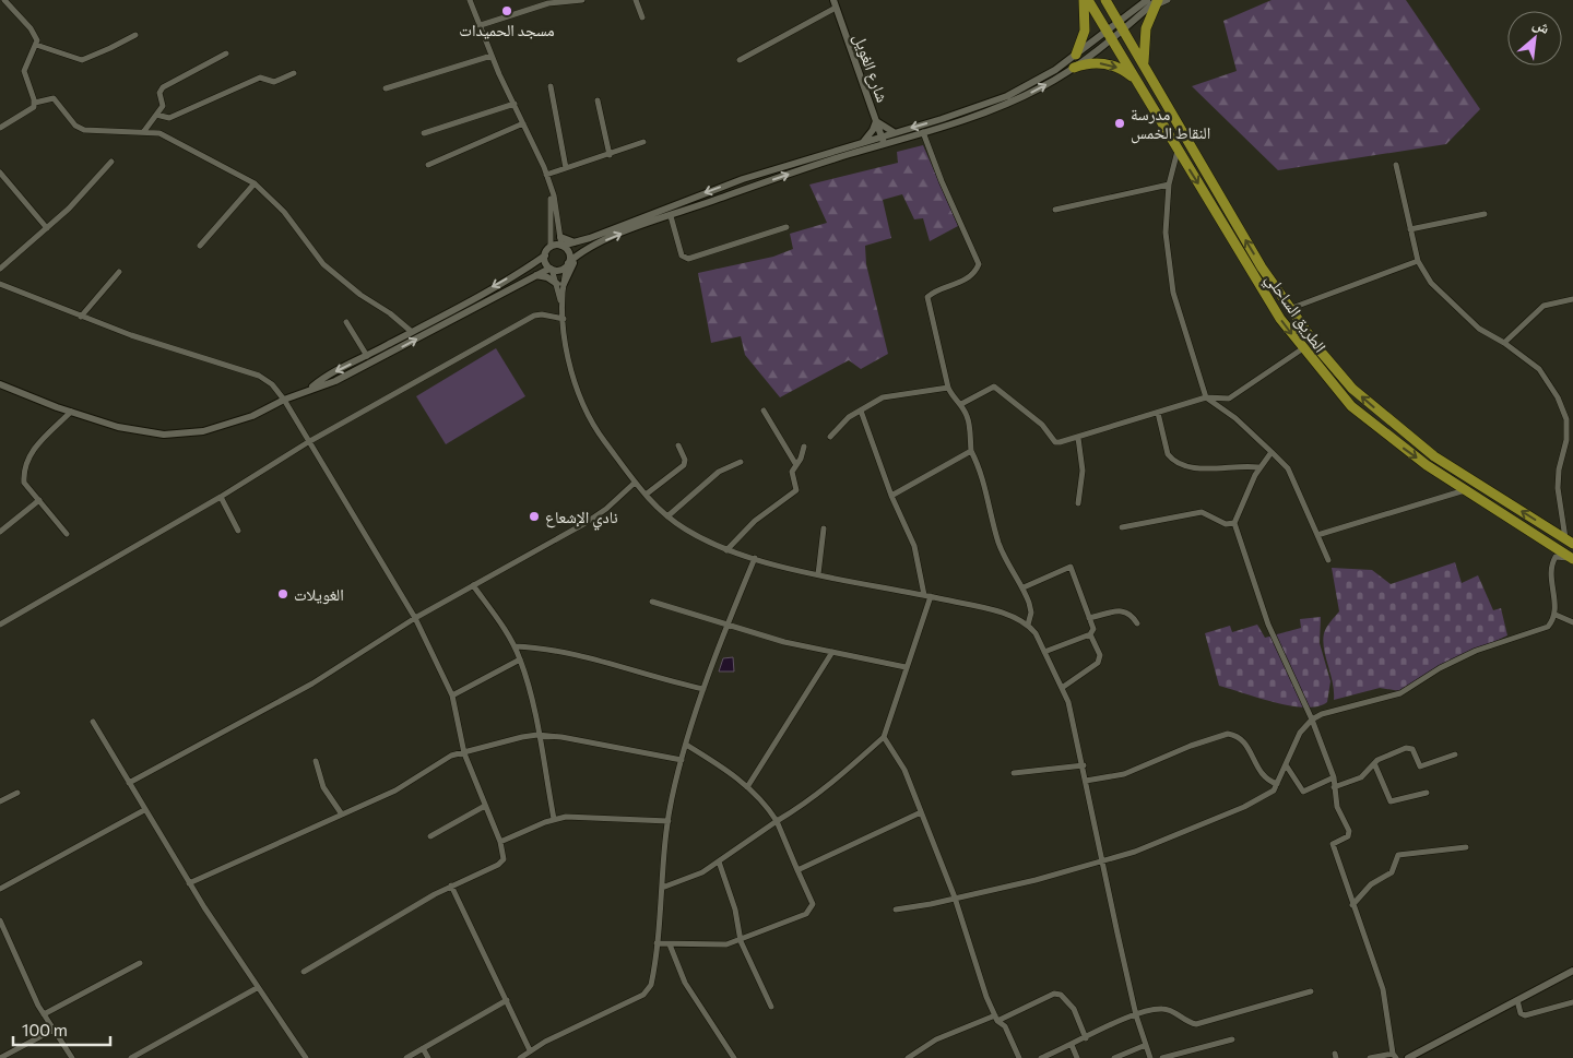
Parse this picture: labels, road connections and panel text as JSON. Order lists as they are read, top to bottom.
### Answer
{
  "streets": {
    "highway": ["الطريق الساحلي"],
    "street": ["شارع الغويل"]
  },
  "places": [
    "مسجد الحميدات",
    "مدرسة النقاط الخمس",
    "نادي الإشعاع",
    "الغويلات"
  ],
  "scale_bar": "100 m",
  "north": "top right"
}
